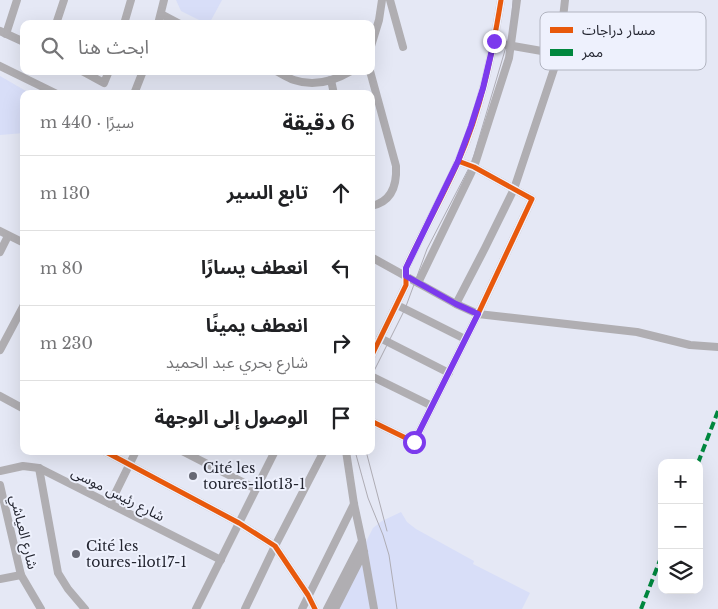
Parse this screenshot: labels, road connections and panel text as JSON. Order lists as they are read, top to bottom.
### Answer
{
  "streets": {
    "street": ["شارع رئيس موسى", "شارع العياشي"]
  },
  "places": ["Cité les toures-ilot13-1", "Cité les toures-ilot17-1"],
  "legend": ["مسار دراجات", "ممر"],
  "page": {
    "search": "ابحث هنا",
    "heading": ["6 دقيقة", "سيرًا · 440 m"],
    "list": [
      ["تابع السير", "130 m"],
      ["انعطف يسارًا", "80 m"],
      ["انعطف يمينًا", "شارع بحري عبد الحميد", "230 m"],
      "الوصول إلى الوجهة"
    ],
    "map_buttons": ["+", "−"]
  }
}
